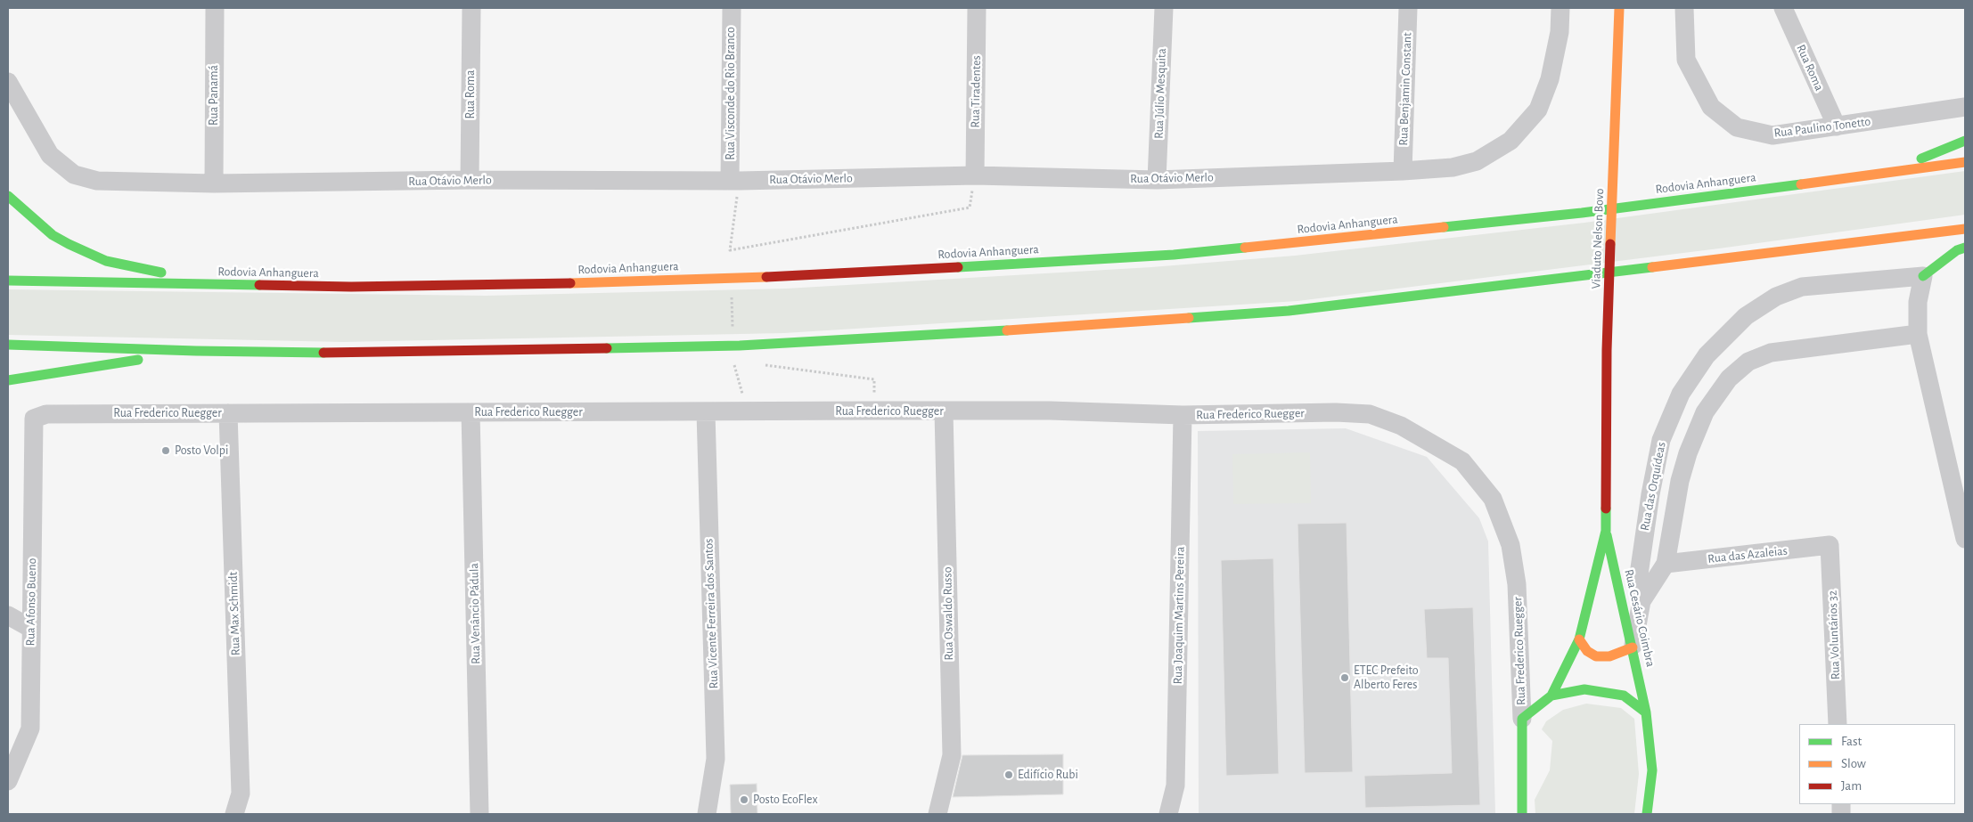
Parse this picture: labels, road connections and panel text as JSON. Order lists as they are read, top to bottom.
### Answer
{
  "streets": {
    "main road": ["Rodovia Anhanguera", "Viaduto Nelson Bovo", "Rua Cesário Coimbra"],
    "street": [
      "Rua Roma",
      "Rua Benjamin Constant",
      "Rua Tiradentes",
      "Rua Visconde do Rio Branco",
      "Rua Júlio Mesquita",
      "Rua Panamá",
      "Rua Paulino Tonetto",
      "Rua Otávio Merlo",
      "Rua Frederico Ruegger",
      "Rua das Orquídeas",
      "Rua das Azaleias",
      "Rua Afonso Bueno",
      "Rua Max Schmidt",
      "Rua Venâncio Pádula",
      "Rua Vicente Ferreira dos Santos",
      "Rua Oswaldo Russo",
      "Rua Joaquim Martins Pereira",
      "Rua Voluntários 32"
    ]
  },
  "crossings": [
    ["Rua Roma", "Rua Paulino Tonetto"],
    ["Rua Roma", "Rua Otávio Merlo"],
    ["Rua Benjamin Constant", "Rua Otávio Merlo"],
    ["Rua Tiradentes", "Rua Otávio Merlo"],
    ["Rua Visconde do Rio Branco", "Rua Otávio Merlo"],
    ["Rua Júlio Mesquita", "Rua Otávio Merlo"],
    ["Rua Panamá", "Rua Otávio Merlo"],
    ["Viaduto Nelson Bovo", "Rua Cesário Coimbra"],
    ["Rua Frederico Ruegger", "Rua Afonso Bueno"],
    ["Rua Frederico Ruegger", "Rua Max Schmidt"],
    ["Rua Frederico Ruegger", "Rua Venâncio Pádula"],
    ["Rua Frederico Ruegger", "Rua Vicente Ferreira dos Santos"],
    ["Rua Frederico Ruegger", "Rua Oswaldo Russo"],
    ["Rua Frederico Ruegger", "Rua Joaquim Martins Pereira"],
    ["Rua das Orquídeas", "Rua das Azaleias"],
    ["Rua das Orquídeas", "Rua Cesário Coimbra"],
    ["Rua das Azaleias", "Rua Voluntários 32"]
  ],
  "places": [
    "Posto Volpi",
    "ETEC Prefeito Alberto Feres",
    "Edifício Rubi",
    "Posto EcoFlex"
  ],
  "legend": ["Fast", "Slow", "Jam"]
}
